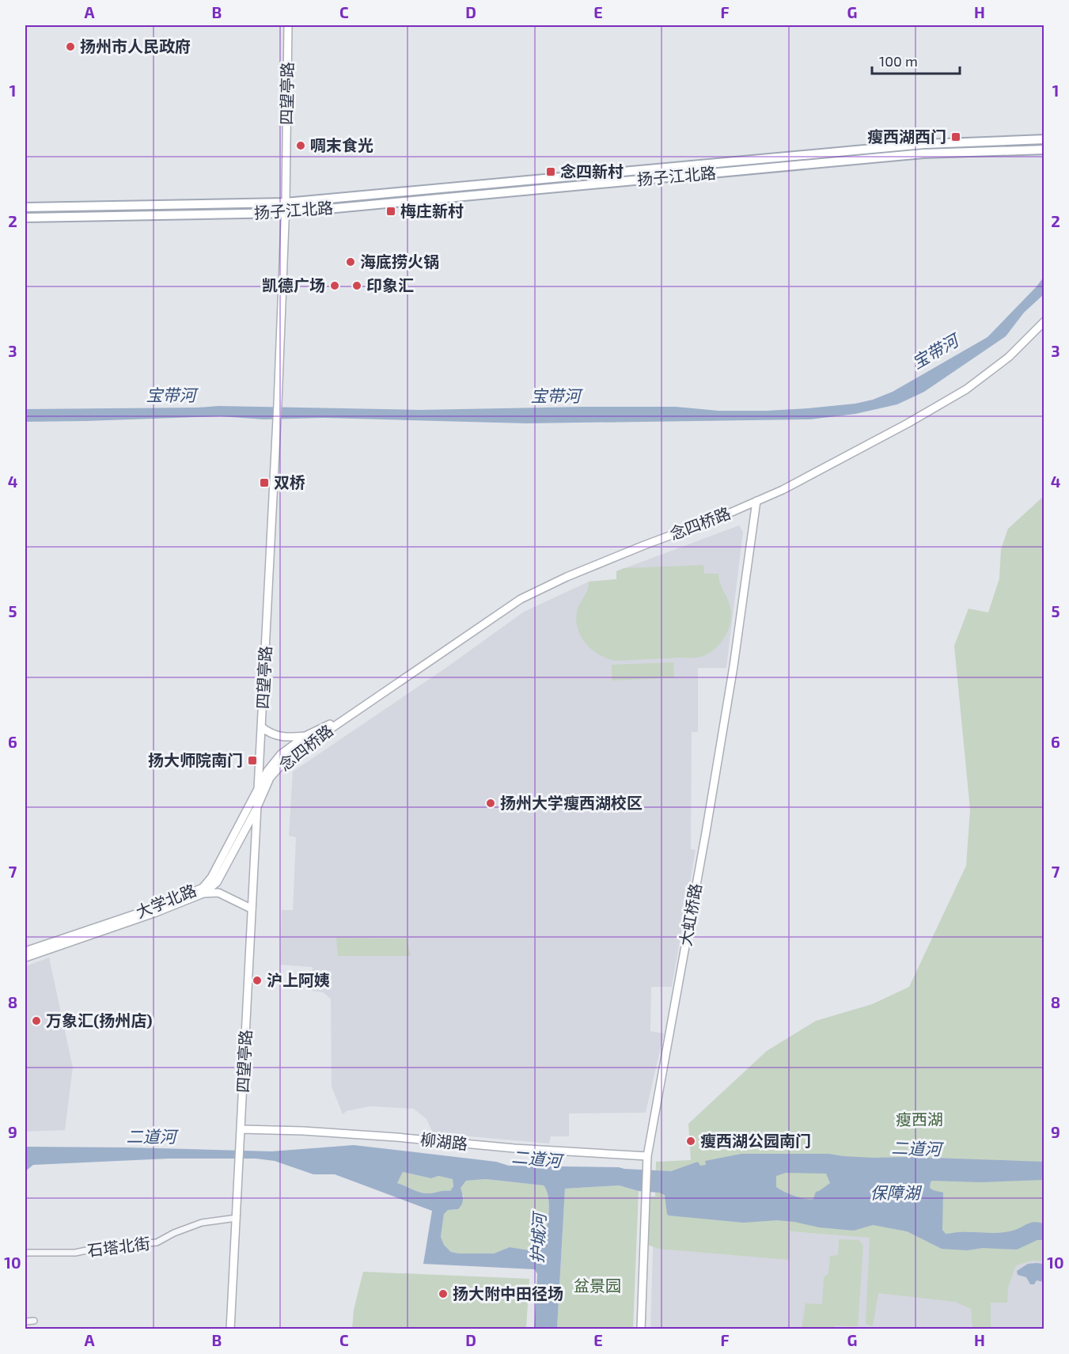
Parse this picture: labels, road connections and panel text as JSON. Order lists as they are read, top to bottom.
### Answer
{
  "streets": {
    "main road": ["扬子江北路"],
    "street": [
      "四望亭路",
      "念四桥路",
      "大学北路",
      "大虹桥路",
      "柳湖路",
      "石塔北街"
    ]
  },
  "crossings": [
    ["四望亭路", "扬子江北路"],
    ["四望亭路", "念四桥路"],
    ["四望亭路", "大学北路"],
    ["四望亭路", "柳湖路"],
    ["四望亭路", "石塔北街"],
    ["念四桥路", "大学北路"],
    ["念四桥路", "大虹桥路"],
    ["大虹桥路", "柳湖路"]
  ],
  "water": [
    "宝带河",
    "二道河",
    "保障湖",
    "护城河"
  ],
  "parks": ["瘦西湖", "盆景园"],
  "places": {
    "other": [
      "扬州市人民政府",
      "啁末食光",
      "海底捞火锅",
      "凯德广场",
      "印象汇",
      "扬州大学瘦西湖校区",
      "沪上阿姨",
      "万象汇(扬州店)",
      "瘦西湖公园南门",
      "扬大附中田径场"
    ],
    "transit": [
      "瘦西湖西门",
      "念四新村",
      "梅庄新村",
      "双桥",
      "扬大师院南门"
    ]
  },
  "scale_bar": "100 m",
  "grid": {
    "columns": [
      "A",
      "B",
      "C",
      "D",
      "E",
      "F",
      "G",
      "H"
    ],
    "rows": [
      "1",
      "2",
      "3",
      "4",
      "5",
      "6",
      "7",
      "8",
      "9",
      "10"
    ]
  }
}
